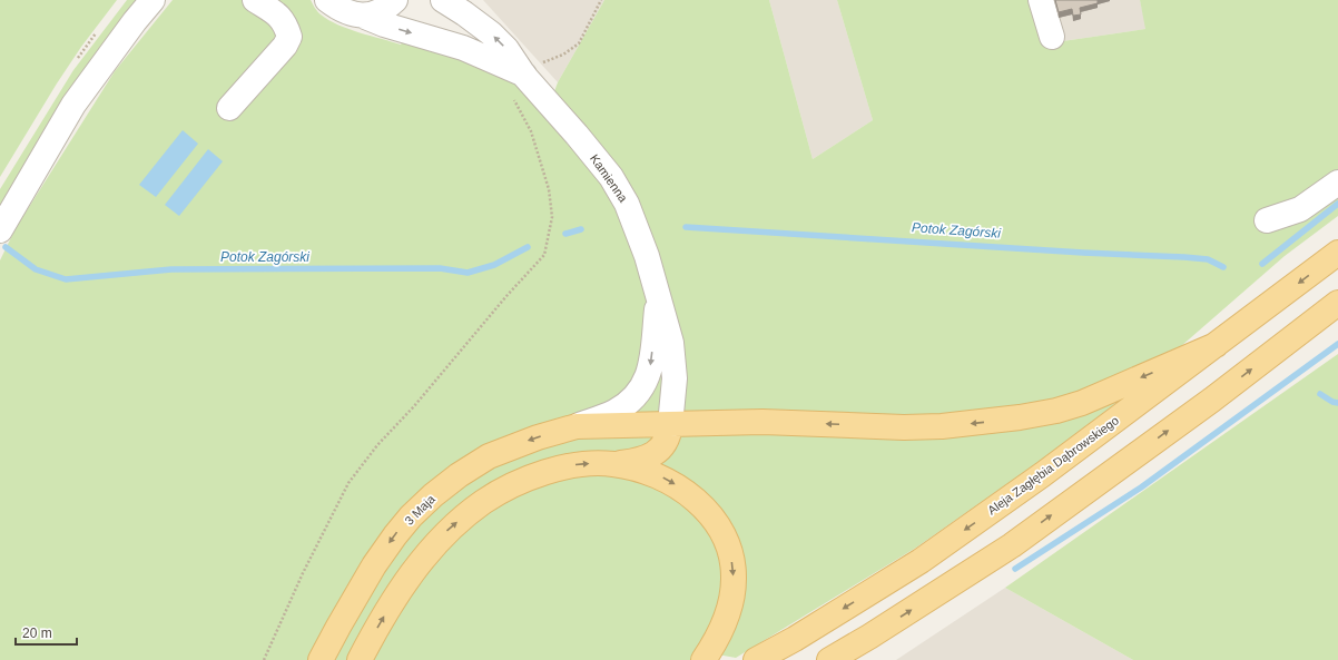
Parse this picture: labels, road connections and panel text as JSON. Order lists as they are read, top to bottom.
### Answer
{
  "streets": {
    "main road": ["Aleja Zagłębia Dąbrowskiego", "3 Maja"],
    "street": ["Kamienna"]
  },
  "crossings": [
    ["Kamienna", "3 Maja"],
    ["Aleja Zagłębia Dąbrowskiego", "3 Maja"]
  ],
  "water": ["Potok Zagórski"],
  "scale_bar": "20 m"
}
